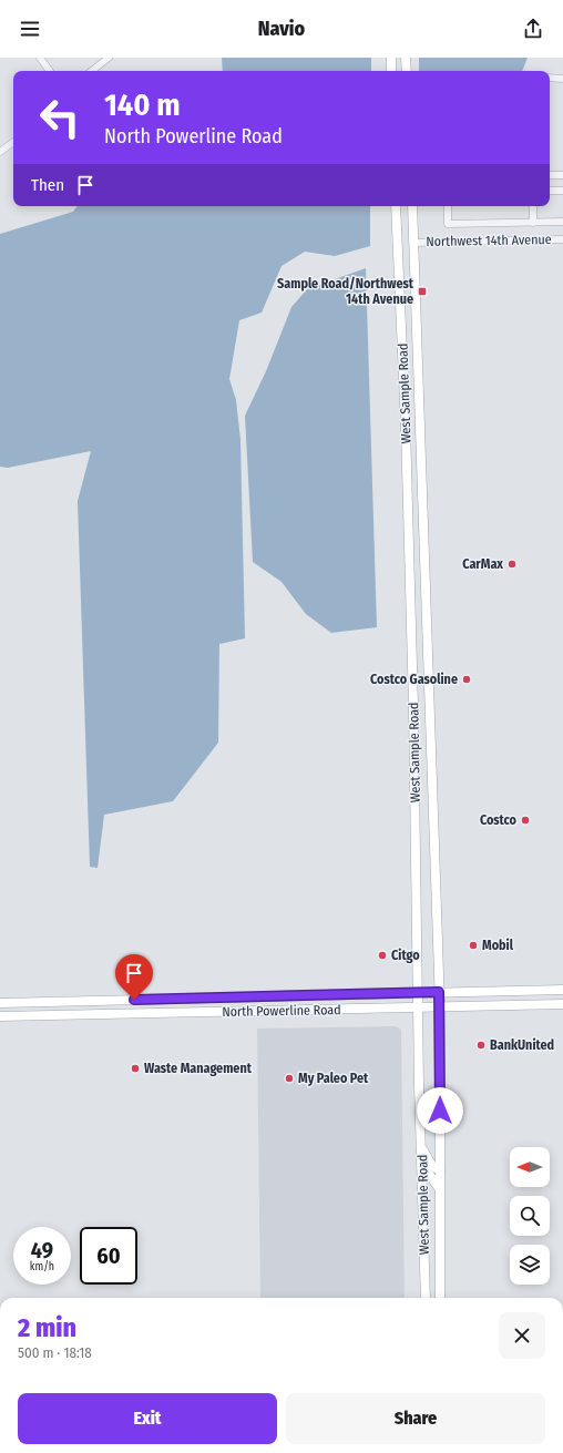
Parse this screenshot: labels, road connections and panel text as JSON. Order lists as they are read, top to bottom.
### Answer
{
  "streets": {
    "main road": ["West Sample Road", "North Powerline Road"],
    "street": ["Northwest 14th Avenue"]
  },
  "crossings": [
    ["Northwest 14th Avenue", "West Sample Road"],
    ["West Sample Road", "North Powerline Road"]
  ],
  "places": {
    "transit": ["Sample Road/Northwest 14th Avenue"],
    "other": [
      "CarMax",
      "Costco Gasoline",
      "Costco",
      "Mobil",
      "Citgo",
      "BankUnited",
      "Waste Management",
      "My Paleo Pet"
    ]
  },
  "north": "left",
  "page": {
    "header": "Navio",
    "turn": ["140 m", "North Powerline Road"],
    "then": "Then",
    "speed": "49 km/h",
    "limit": "60",
    "heading": ["2 min", "500 m · 18:18"],
    "buttons": ["Exit", "Share"]
  }
}
